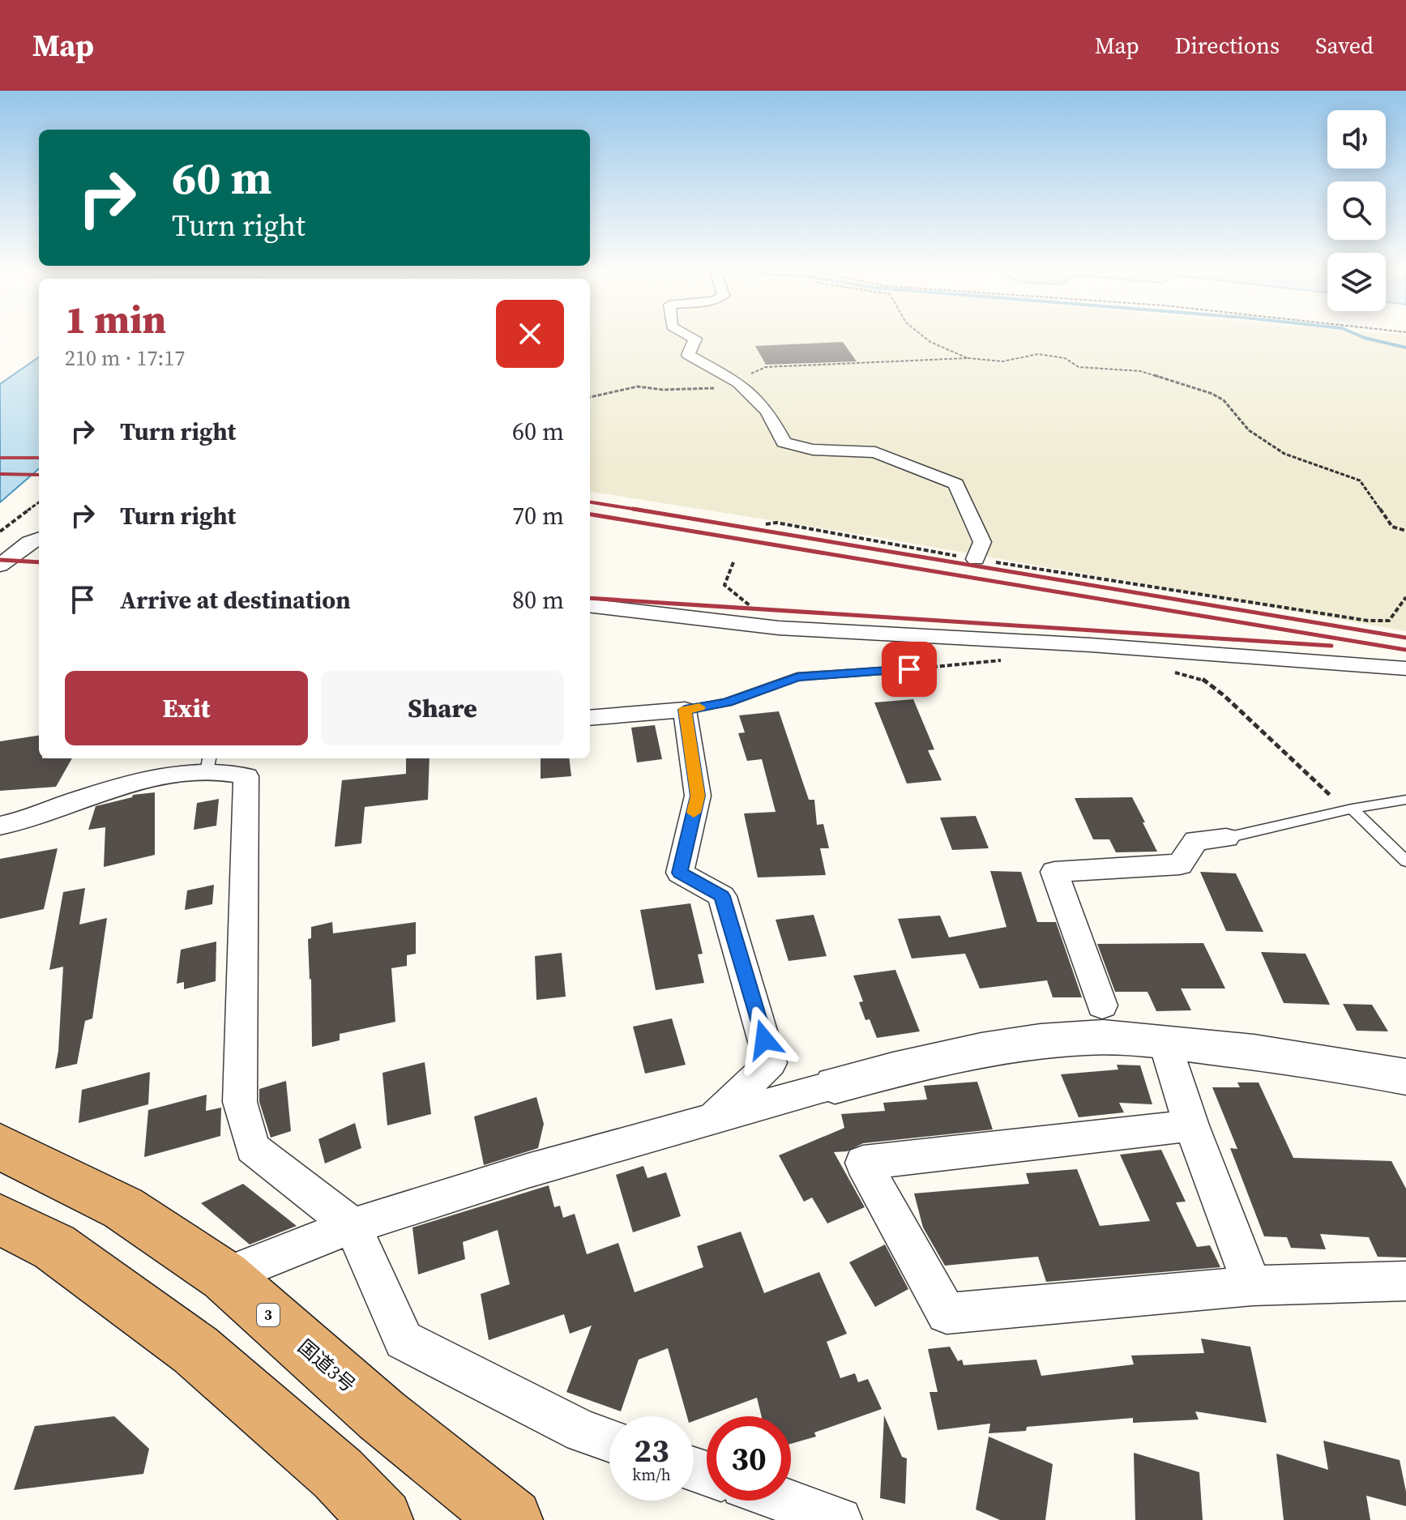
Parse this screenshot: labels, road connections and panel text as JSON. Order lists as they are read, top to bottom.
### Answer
{
  "streets": {
    "highway": ["3", "国道3号"]
  },
  "page": {
    "header": "Map",
    "nav": ["Map", "Directions", "Saved"],
    "turn": ["60 m", "Turn right"],
    "heading": ["1 min", "210 m · 17:17"],
    "list": [
      {
        "name": "Turn right",
        "value": "60 m"
      },
      {
        "name": "Turn right",
        "value": "70 m"
      },
      {
        "name": "Arrive at destination",
        "value": "80 m"
      }
    ],
    "buttons": ["Exit", "Share"],
    "speed": "23 km/h",
    "limit": "30"
  }
}
